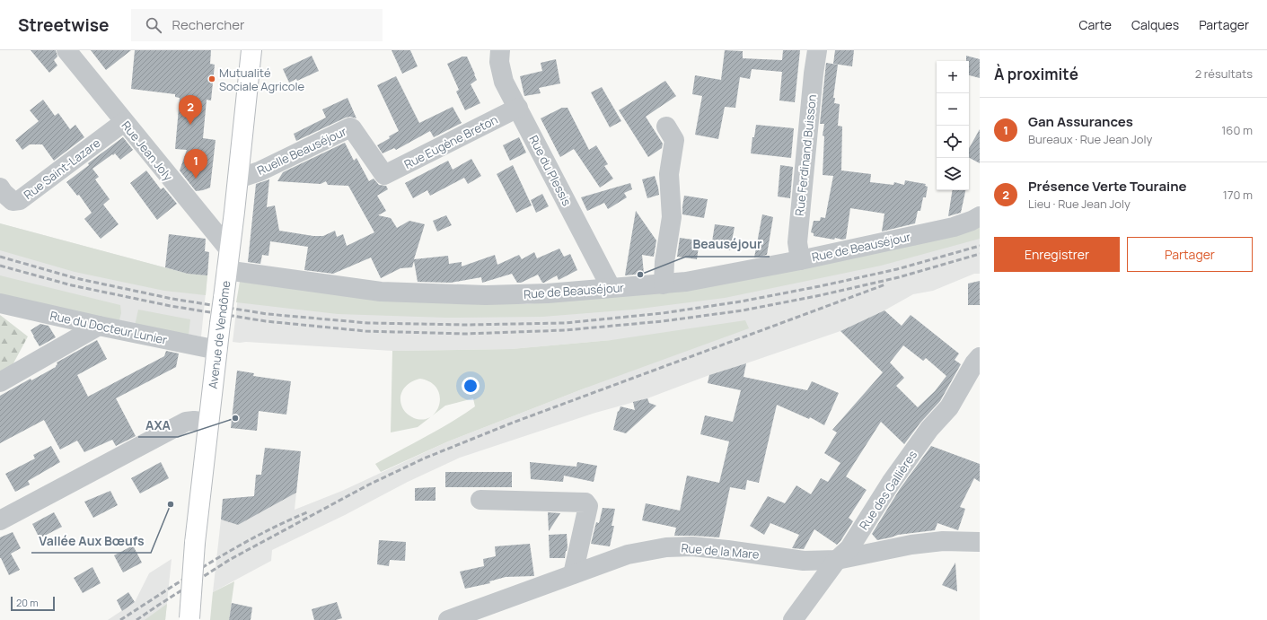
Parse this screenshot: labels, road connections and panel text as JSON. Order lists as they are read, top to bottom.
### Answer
{
  "streets": {
    "main road": ["Avenue de Vendôme"],
    "street": [
      "Rue Eugène Breton",
      "Rue Jean Joly",
      "Ruelle Beauséjour",
      "Rue Ferdinand Buisson",
      "Rue Saint-Lazare",
      "Rue du Plessis",
      "Rue de Beauséjour",
      "Rue du Docteur Lunier",
      "Rue des Gallières",
      "Rue de la Mare"
    ]
  },
  "crossings": [
    ["Rue Eugène Breton", "Ruelle Beauséjour"],
    ["Rue Eugène Breton", "Rue du Plessis"],
    ["Rue Jean Joly", "Rue Saint-Lazare"],
    ["Rue Jean Joly", "Avenue de Vendôme"],
    ["Ruelle Beauséjour", "Avenue de Vendôme"],
    ["Rue Ferdinand Buisson", "Rue de Beauséjour"],
    ["Rue du Plessis", "Rue de Beauséjour"],
    ["Rue de Beauséjour", "Avenue de Vendôme"],
    ["Rue du Docteur Lunier", "Avenue de Vendôme"],
    ["Rue des Gallières", "Rue de la Mare"]
  ],
  "places": [
    "Mutualité Sociale Agricole",
    "Beauséjour",
    "AXA",
    "Vallée Aux Bœufs"
  ],
  "scale_bar": "20 m",
  "page": {
    "header": "Streetwise",
    "search": "Rechercher",
    "nav": ["Carte", "Calques", "Partager"],
    "heading": ["À proximité", "2 résultats"],
    "map_buttons": ["+", "−"],
    "pins": ["2", "1"],
    "list": [
      {
        "mark": "1",
        "name": "Gan Assurances",
        "note": "Bureaux · Rue Jean Joly",
        "value": "160 m"
      },
      {
        "mark": "2",
        "name": "Présence Verte Touraine",
        "note": "Lieu · Rue Jean Joly",
        "value": "170 m"
      }
    ],
    "buttons": ["Enregistrer", "Partager"],
    "scale": "20 m"
  }
}
